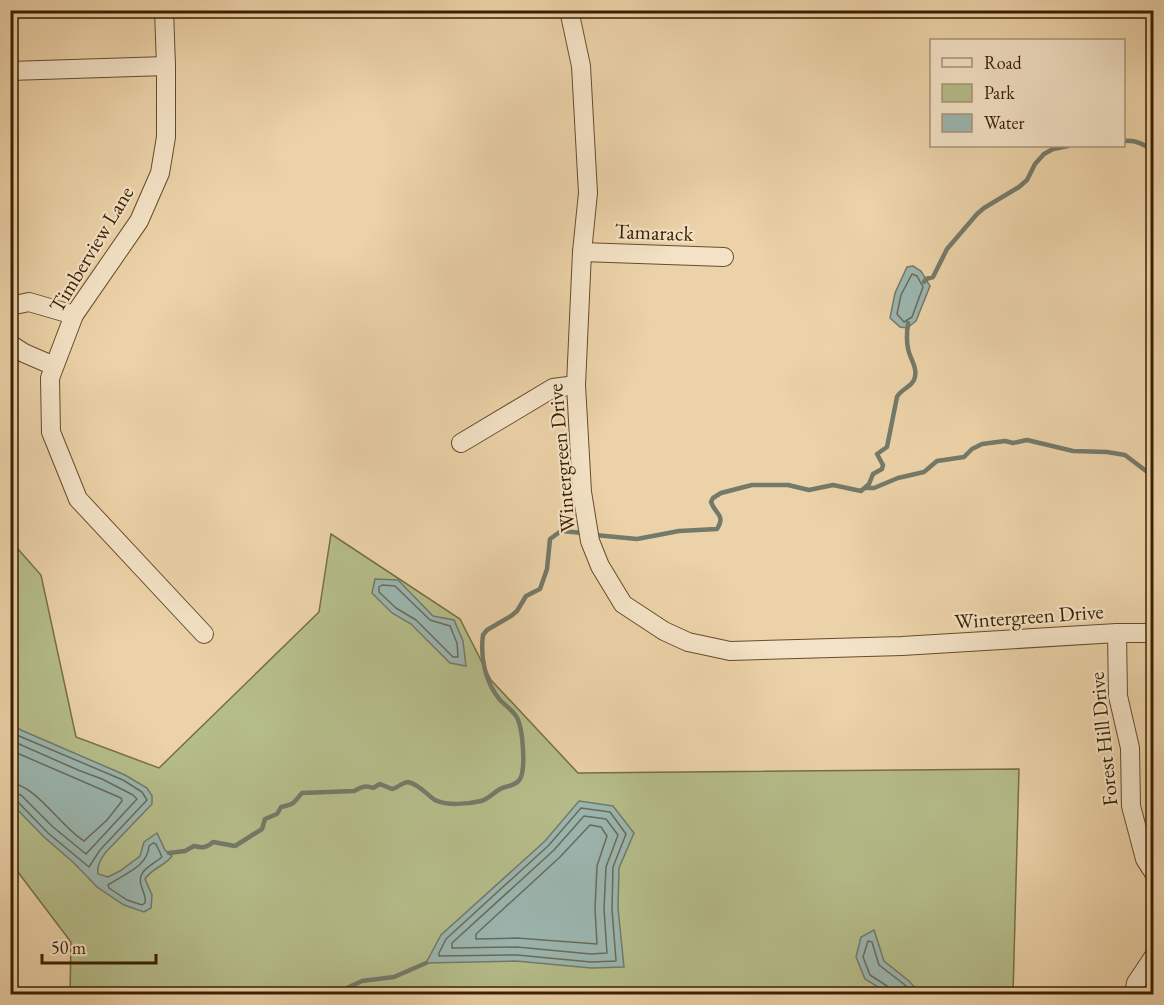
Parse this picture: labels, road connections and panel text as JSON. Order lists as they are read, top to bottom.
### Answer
{
  "streets": {
    "street": [
      "Tamarack",
      "Timberview Lane",
      "Wintergreen Drive",
      "Forest Hill Drive"
    ]
  },
  "crossings": [
    ["Tamarack", "Wintergreen Drive"],
    ["Wintergreen Drive", "Forest Hill Drive"]
  ],
  "legend": ["Road", "Park", "Water"],
  "scale_bar": "50 m"
}
